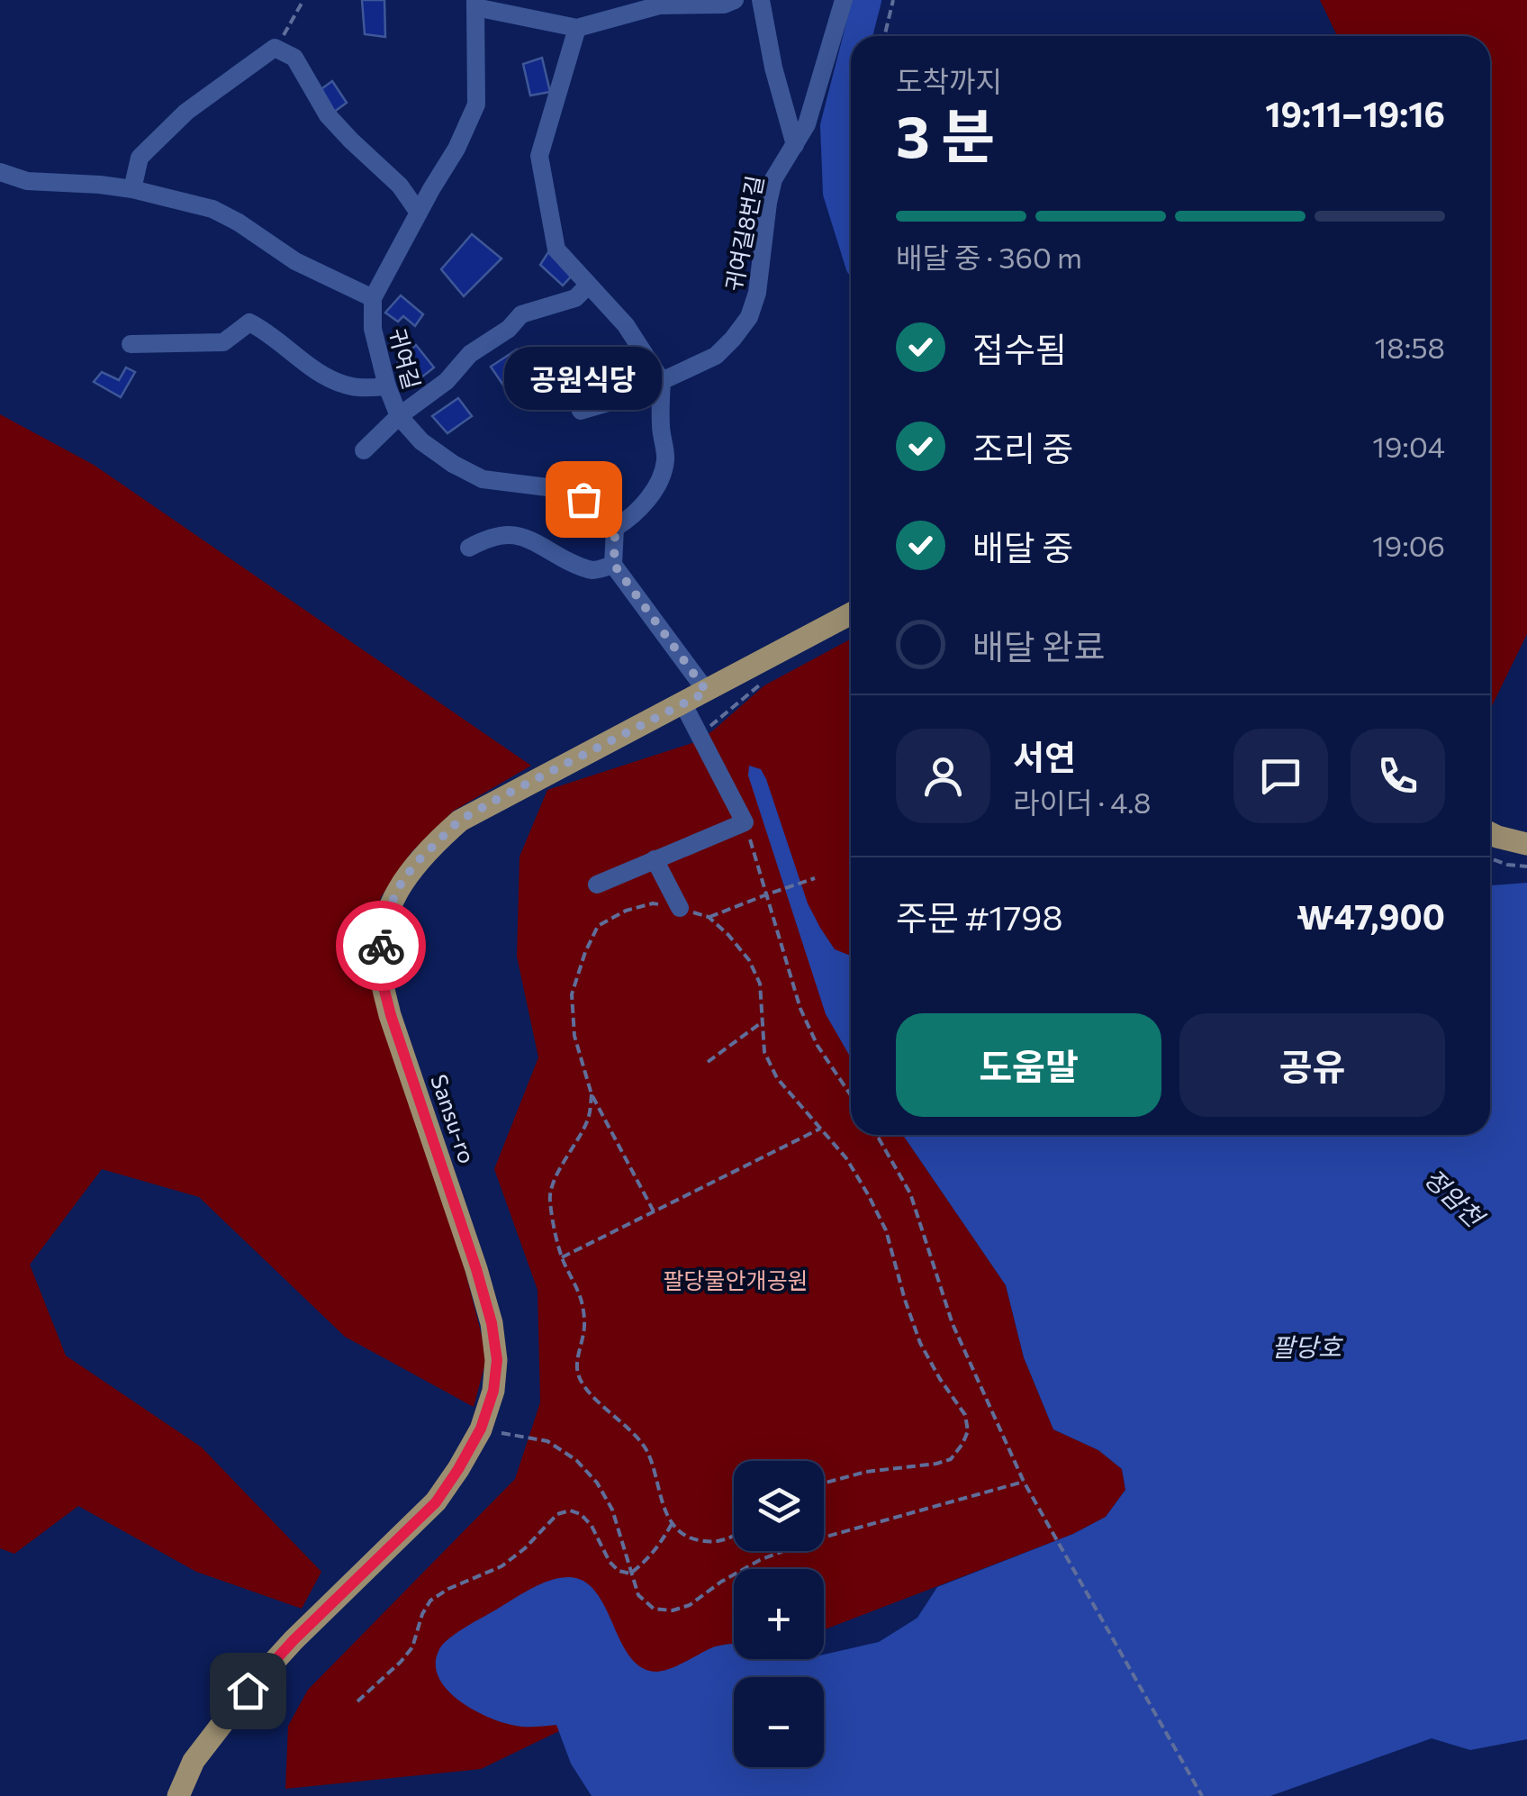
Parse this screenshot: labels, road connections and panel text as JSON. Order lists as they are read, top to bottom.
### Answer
{
  "streets": {
    "main road": ["Sansu-ro"],
    "street": ["귀여길8번길", "귀여길"]
  },
  "water": ["정암천", "팔당호"],
  "parks": ["팔당물안개공원"],
  "places": ["공원식당"],
  "page": {
    "heading": ["3 분", "도착까지", "19:11–19:16"],
    "panel": [
      "서연",
      "라이더 · 4.8",
      "주문 #1798",
      "₩47,900"
    ],
    "bar": "배달 중 · 360 m",
    "list": [
      ["접수됨", "18:58"],
      ["조리 중", "19:04"],
      ["배달 중", "19:06"],
      "배달 완료"
    ],
    "bubble": "공원식당",
    "buttons": ["도움말", "공유"],
    "map_buttons": ["+", "−"]
  }
}
